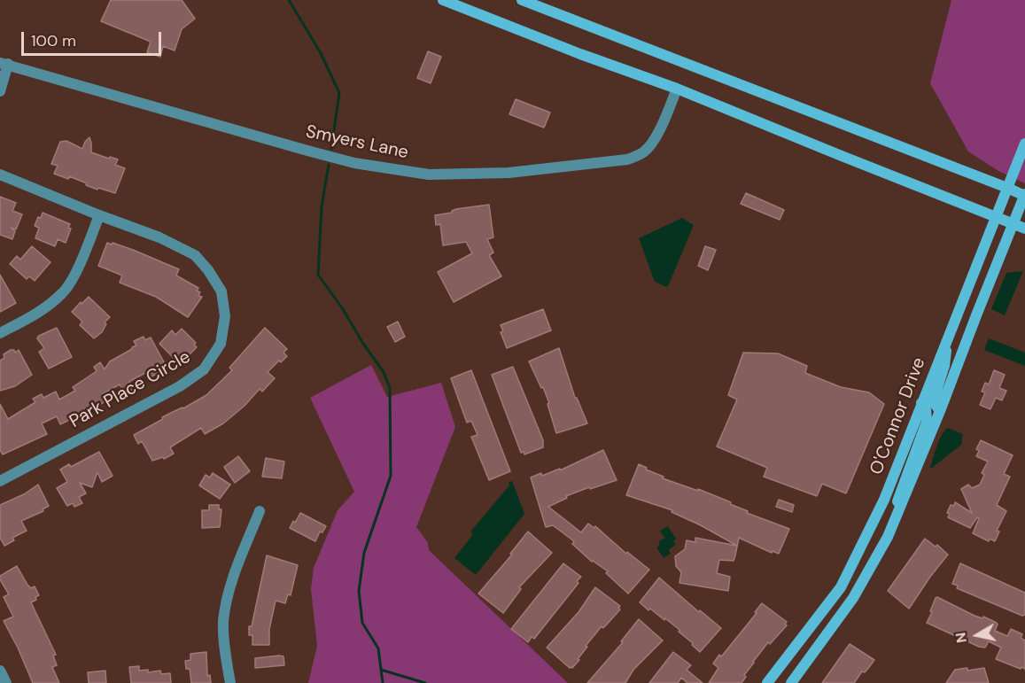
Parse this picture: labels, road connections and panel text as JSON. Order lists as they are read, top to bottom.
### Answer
{
  "streets": {
    "main road": ["O'Connor Drive"],
    "street": ["Smyers Lane", "Park Place Circle"]
  },
  "scale_bar": "100 m",
  "north": "left"
}
